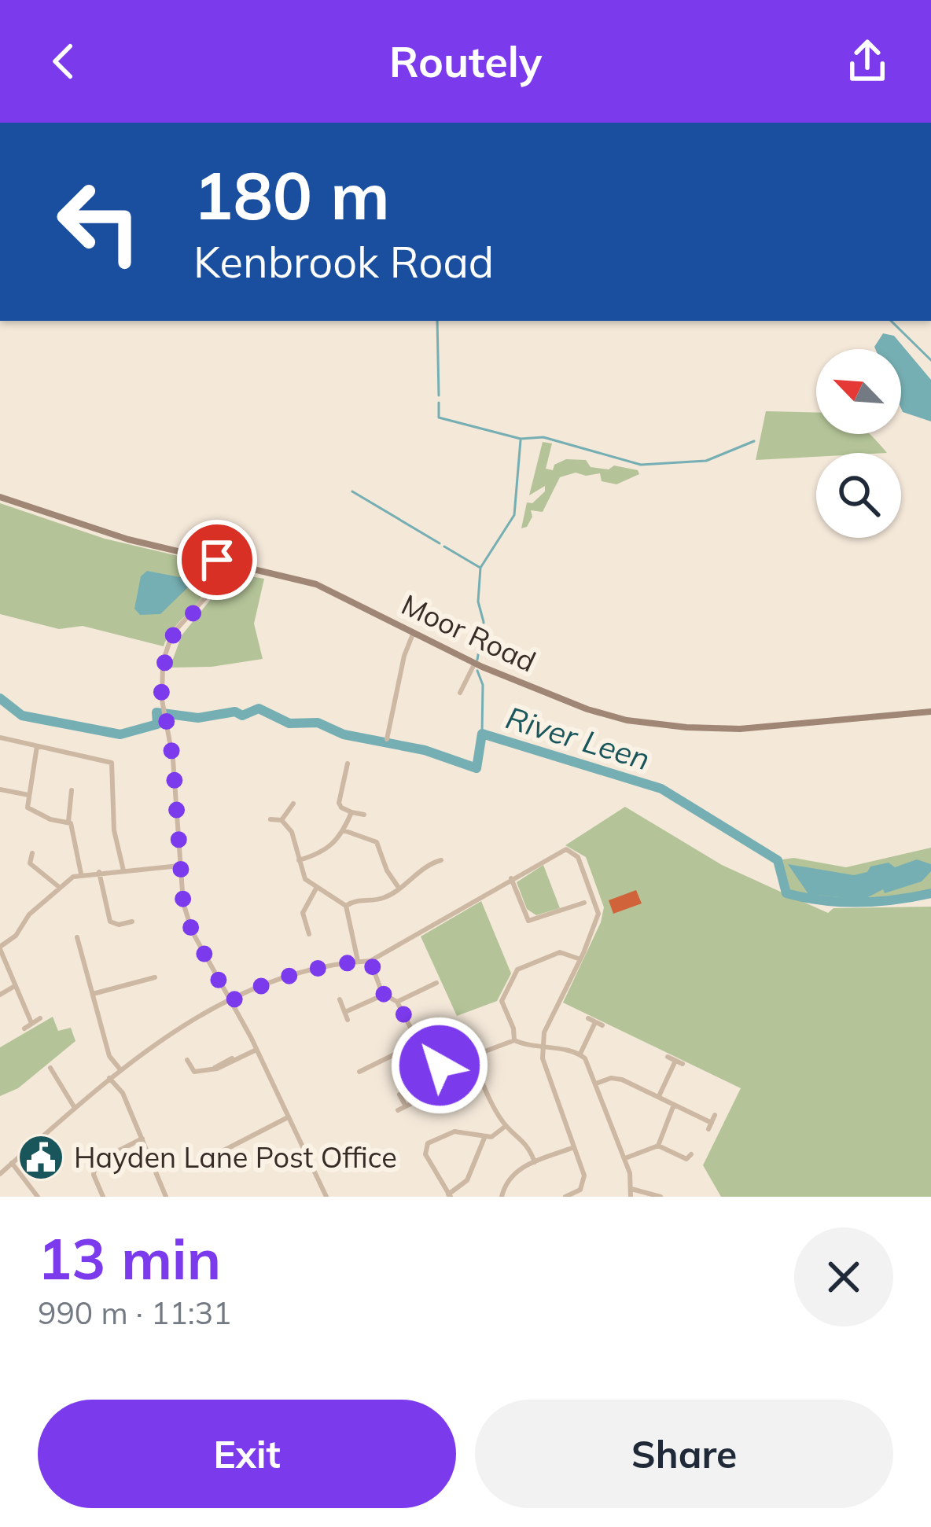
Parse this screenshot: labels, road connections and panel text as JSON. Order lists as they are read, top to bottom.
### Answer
{
  "streets": {
    "main road": ["Moor Road"]
  },
  "water": ["River Leen"],
  "places": {
    "public building": ["Hayden Lane Post Office"]
  },
  "north": "top left",
  "page": {
    "header": "Routely",
    "turn": ["180 m", "Kenbrook Road"],
    "heading": ["13 min", "990 m · 11:31"],
    "buttons": ["Exit", "Share"]
  }
}
